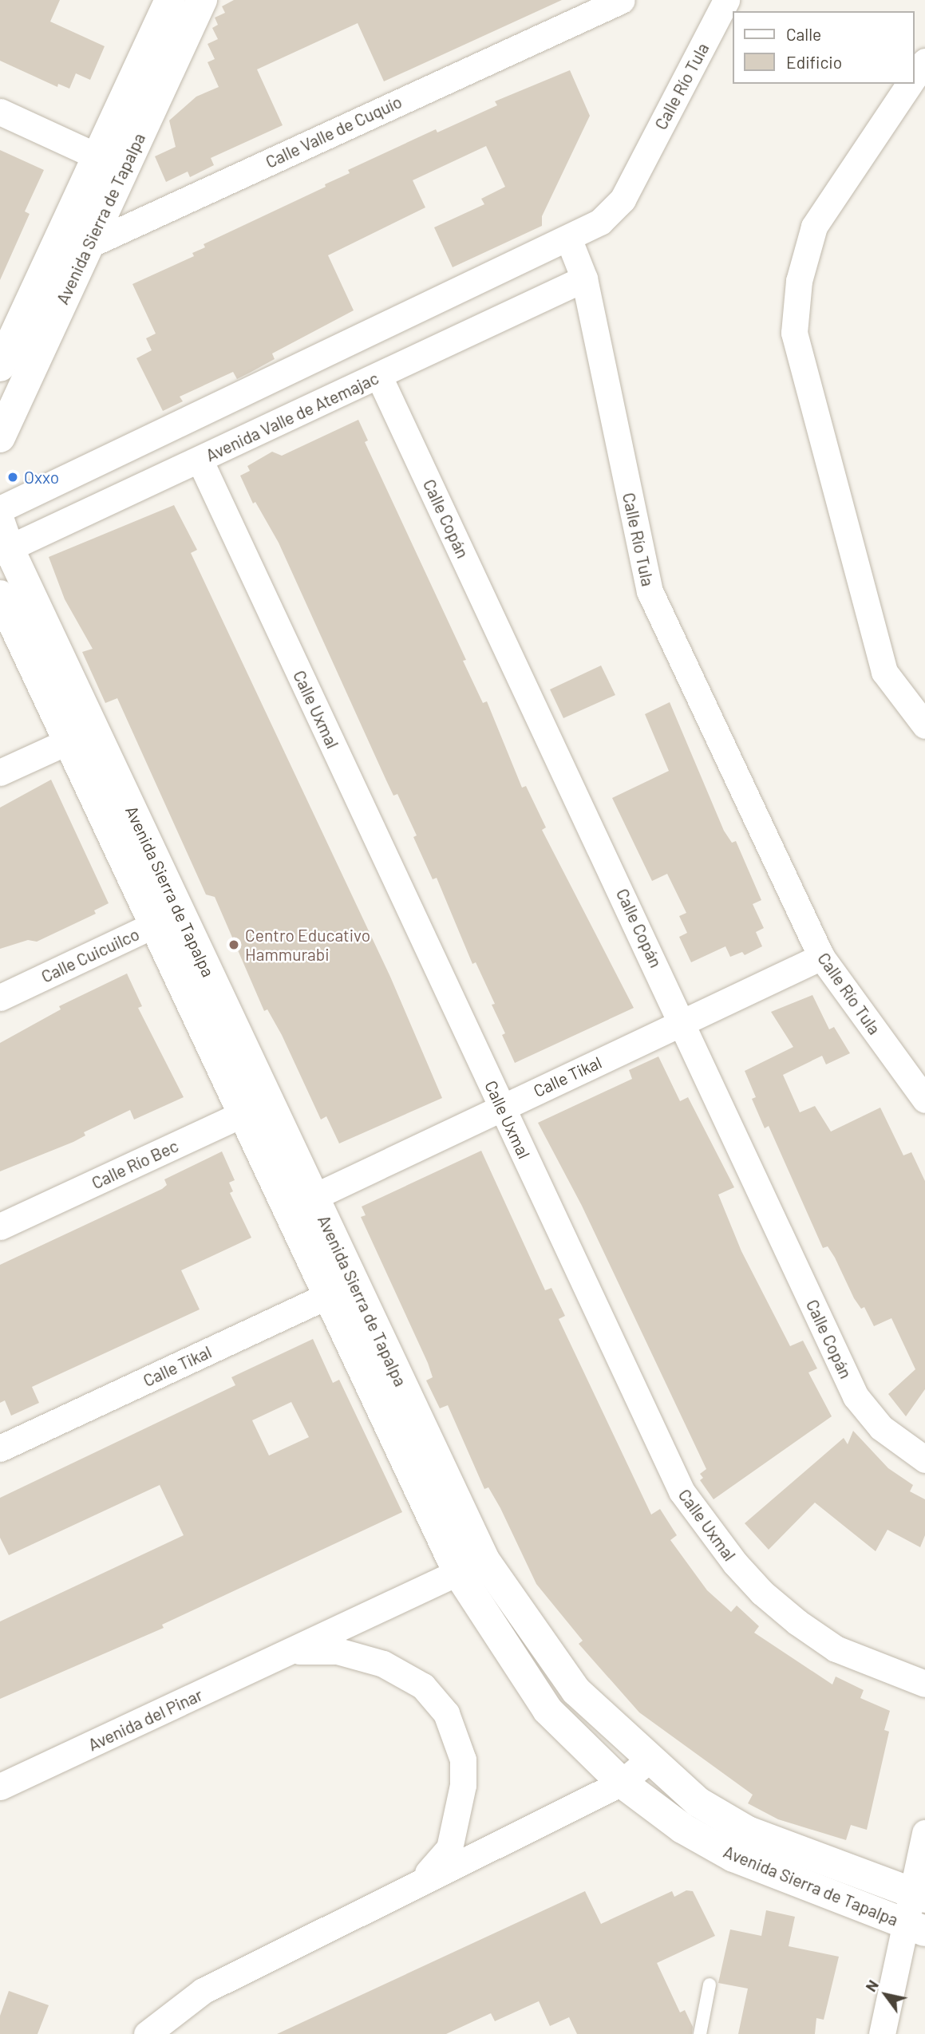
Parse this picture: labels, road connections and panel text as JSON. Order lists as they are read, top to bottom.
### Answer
{
  "streets": {
    "street": [
      "Calle Río Tula",
      "Calle Valle de Cuquío",
      "Avenida Sierra de Tapalpa",
      "Avenida Valle de Atemajac",
      "Calle Copán",
      "Calle Uxmal",
      "Calle Cuicuilco",
      "Calle Tikal",
      "Calle Río Bec",
      "Avenida del Pinar"
    ]
  },
  "crossings": [
    ["Calle Río Tula", "Avenida Valle de Atemajac"],
    ["Calle Río Tula", "Calle Tikal"],
    ["Calle Valle de Cuquío", "Avenida Sierra de Tapalpa"],
    ["Avenida Sierra de Tapalpa", "Avenida Valle de Atemajac"],
    ["Avenida Sierra de Tapalpa", "Calle Cuicuilco"],
    ["Avenida Sierra de Tapalpa", "Calle Tikal"],
    ["Avenida Sierra de Tapalpa", "Calle Río Bec"],
    ["Avenida Sierra de Tapalpa", "Avenida del Pinar"],
    ["Avenida Valle de Atemajac", "Calle Copán"],
    ["Avenida Valle de Atemajac", "Calle Uxmal"],
    ["Calle Copán", "Calle Tikal"],
    ["Calle Uxmal", "Calle Tikal"]
  ],
  "places": ["Oxxo", "Centro Educativo Hammurabi"],
  "legend": ["Calle", "Edificio"],
  "north": "top left"
}
